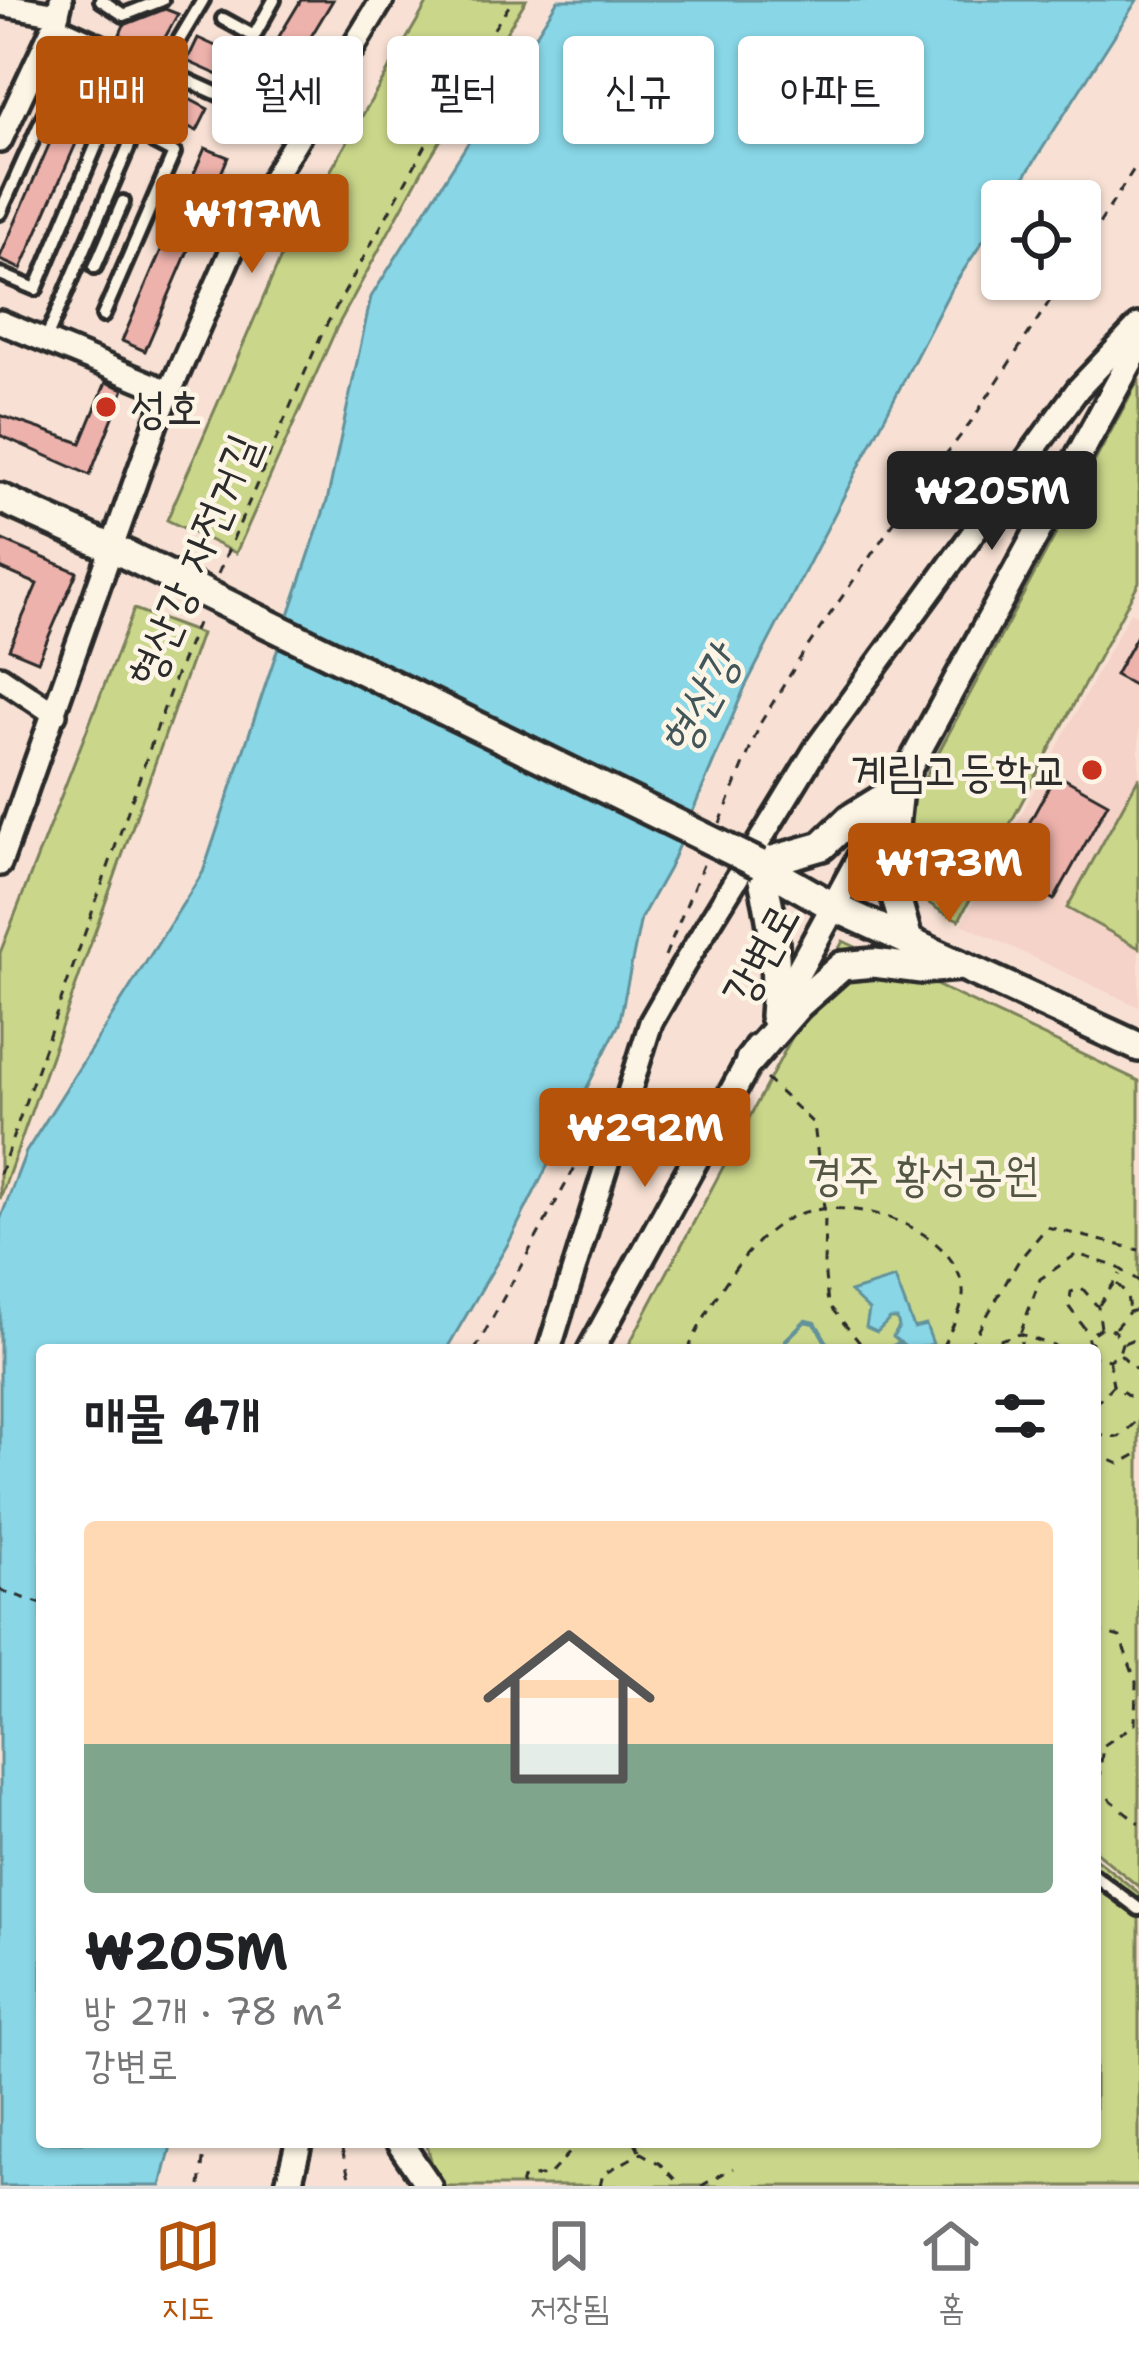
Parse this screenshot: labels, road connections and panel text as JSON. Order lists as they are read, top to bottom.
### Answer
{
  "streets": {
    "street": ["강변로"],
    "path": ["형산강 자전거길"]
  },
  "water": ["형산강"],
  "parks": ["경주 황성공원"],
  "places": ["성호", "계림고등학교"],
  "page": {
    "chip": [
      "매매",
      "월세",
      "필터",
      "신규",
      "아파트"
    ],
    "price": [
      "₩117M",
      "₩205M",
      "₩173M",
      "₩292M"
    ],
    "heading": "매물 4개",
    "list": [
      {
        "name": "₩205M",
        "note": "방 2개 · 78 m² · 강변로"
      }
    ],
    "tabs": ["지도", "저장됨", "홈"]
  }
}
